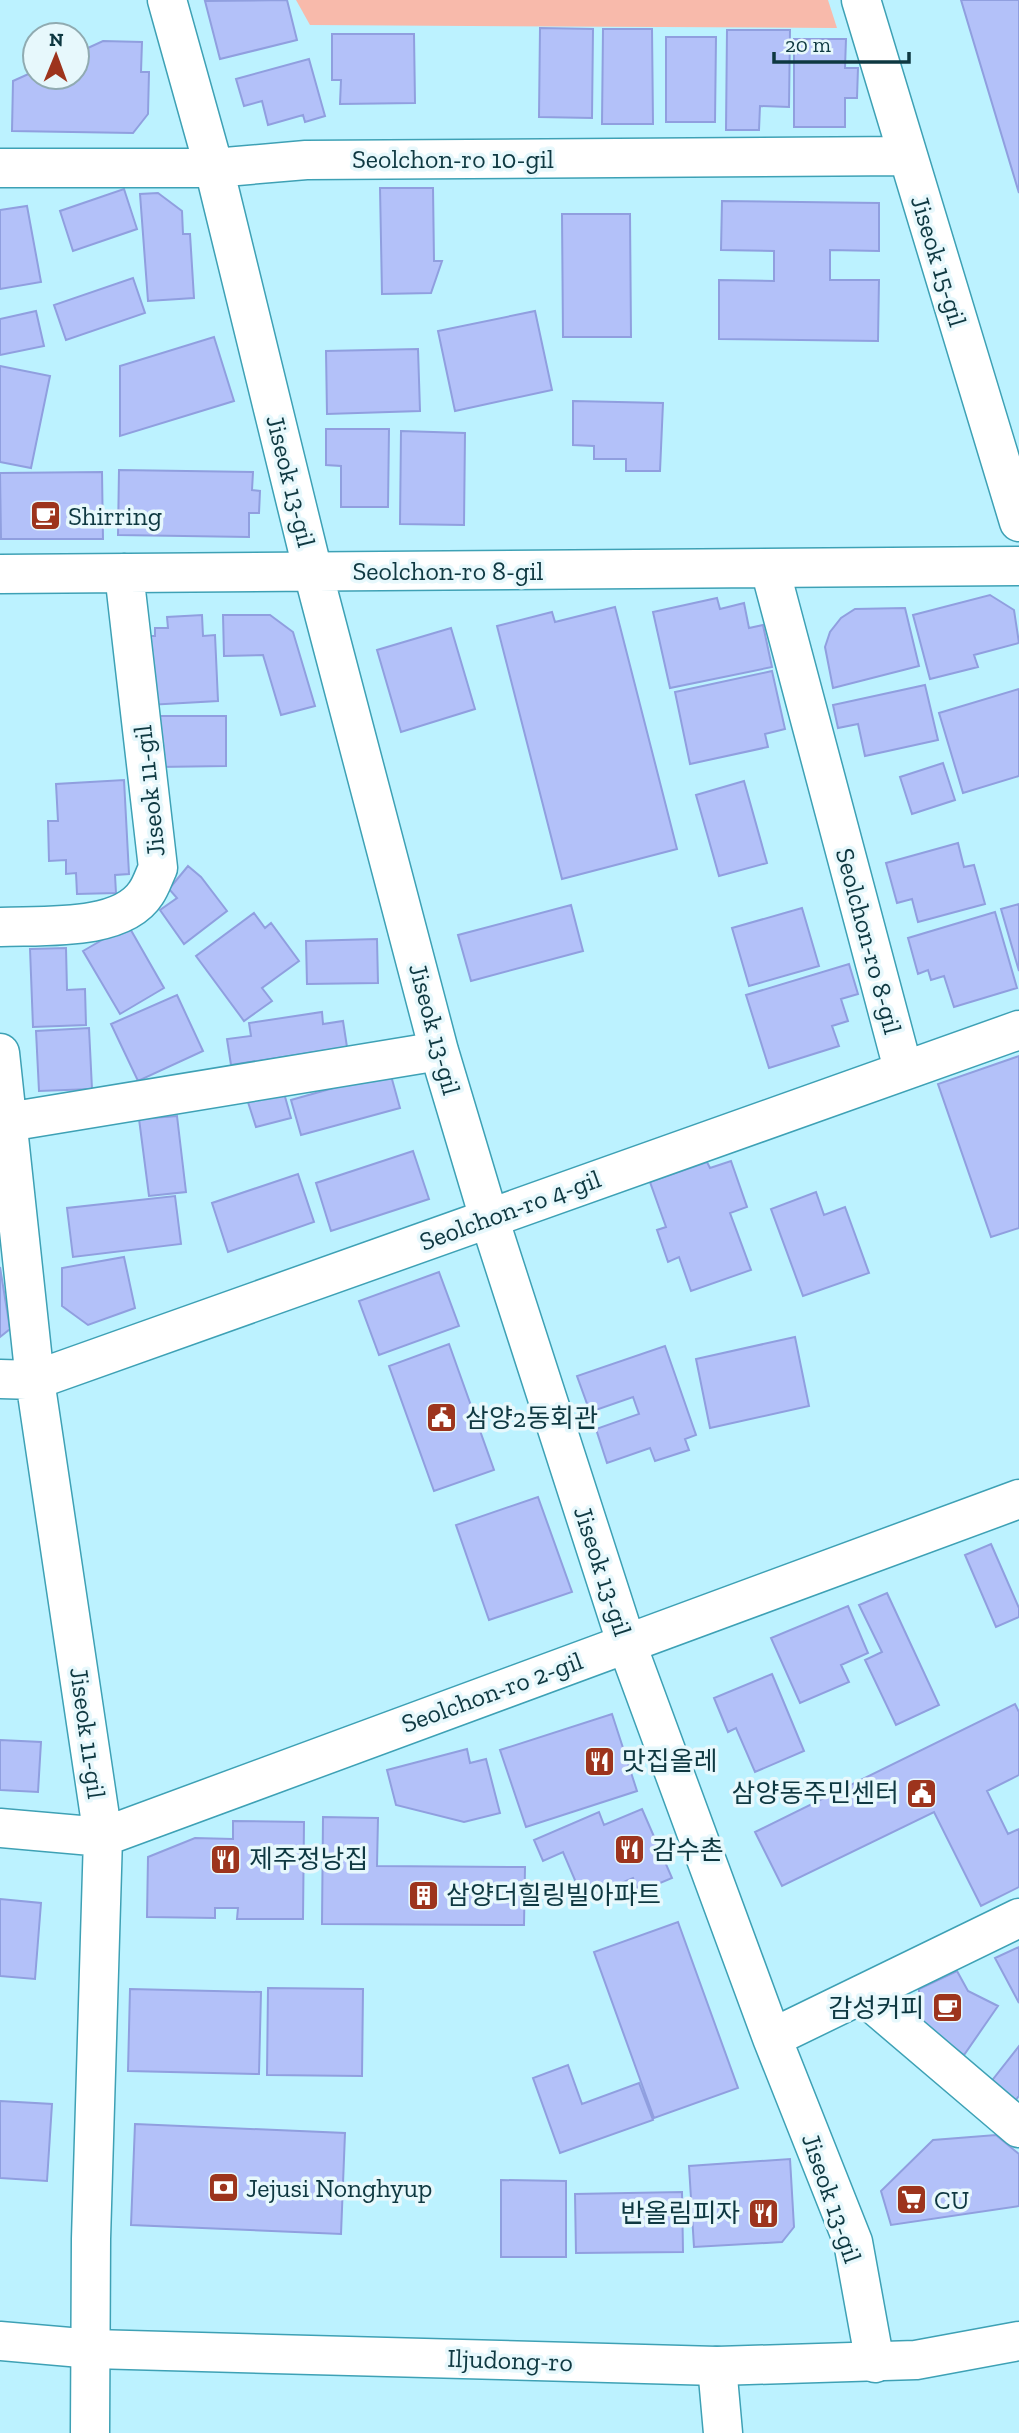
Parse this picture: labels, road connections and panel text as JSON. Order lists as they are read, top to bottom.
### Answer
{
  "streets": {
    "street": [
      "Seolchon-ro 10-gil",
      "Jiseok 15-gil",
      "Jiseok 13-gil",
      "Seolchon-ro 8-gil",
      "Jiseok 11-gil",
      "Seolchon-ro 4-gil",
      "Seolchon-ro 2-gil",
      "Iljudong-ro"
    ]
  },
  "crossings": [
    ["Seolchon-ro 10-gil", "Jiseok 15-gil"],
    ["Seolchon-ro 10-gil", "Jiseok 13-gil"],
    ["Jiseok 13-gil", "Seolchon-ro 8-gil"],
    ["Jiseok 13-gil", "Seolchon-ro 4-gil"],
    ["Jiseok 13-gil", "Seolchon-ro 2-gil"],
    ["Jiseok 13-gil", "Iljudong-ro"],
    ["Seolchon-ro 8-gil", "Jiseok 11-gil"],
    ["Seolchon-ro 8-gil", "Seolchon-ro 4-gil"],
    ["Jiseok 11-gil", "Seolchon-ro 4-gil"],
    ["Jiseok 11-gil", "Seolchon-ro 2-gil"],
    ["Jiseok 11-gil", "Iljudong-ro"]
  ],
  "places": {
    "cafe": ["Shirring", "감성커피"],
    "public building": ["삼양2동회관", "삼양동주민센터"],
    "restaurant": [
      "맛집올레",
      "감수촌",
      "제주정낭집",
      "반올림피자"
    ],
    "building": ["삼양더힐링빌아파트"],
    "bank": ["Jejusi Nonghyup"],
    "supermarket": ["CU"]
  },
  "scale_bar": "20 m",
  "north": "top"
}
